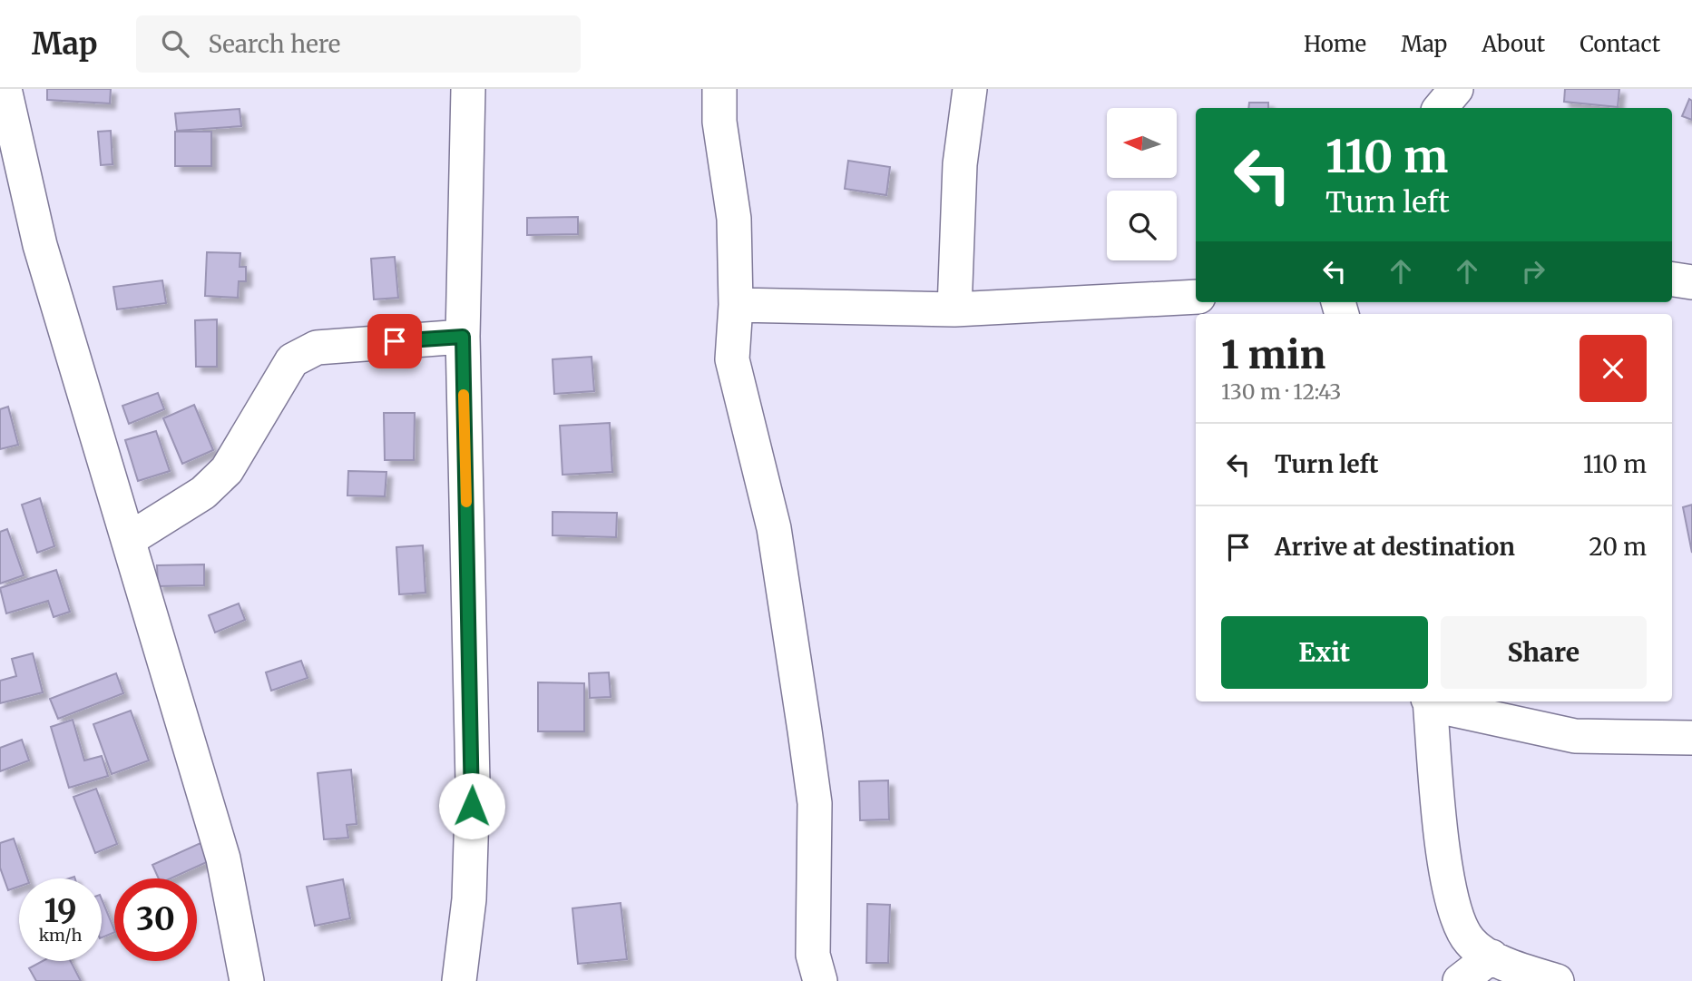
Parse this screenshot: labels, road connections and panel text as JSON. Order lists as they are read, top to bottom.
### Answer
{
  "north": "left",
  "page": {
    "header": "Map",
    "search": "Search here",
    "nav": [
      "Home",
      "Map",
      "About",
      "Contact"
    ],
    "turn": ["110 m", "Turn left"],
    "heading": ["1 min", "130 m · 12:43"],
    "list": [
      {
        "name": "Turn left",
        "value": "110 m"
      },
      {
        "name": "Arrive at destination",
        "value": "20 m"
      }
    ],
    "buttons": ["Exit", "Share"],
    "speed": "19 km/h",
    "limit": "30"
  }
}
